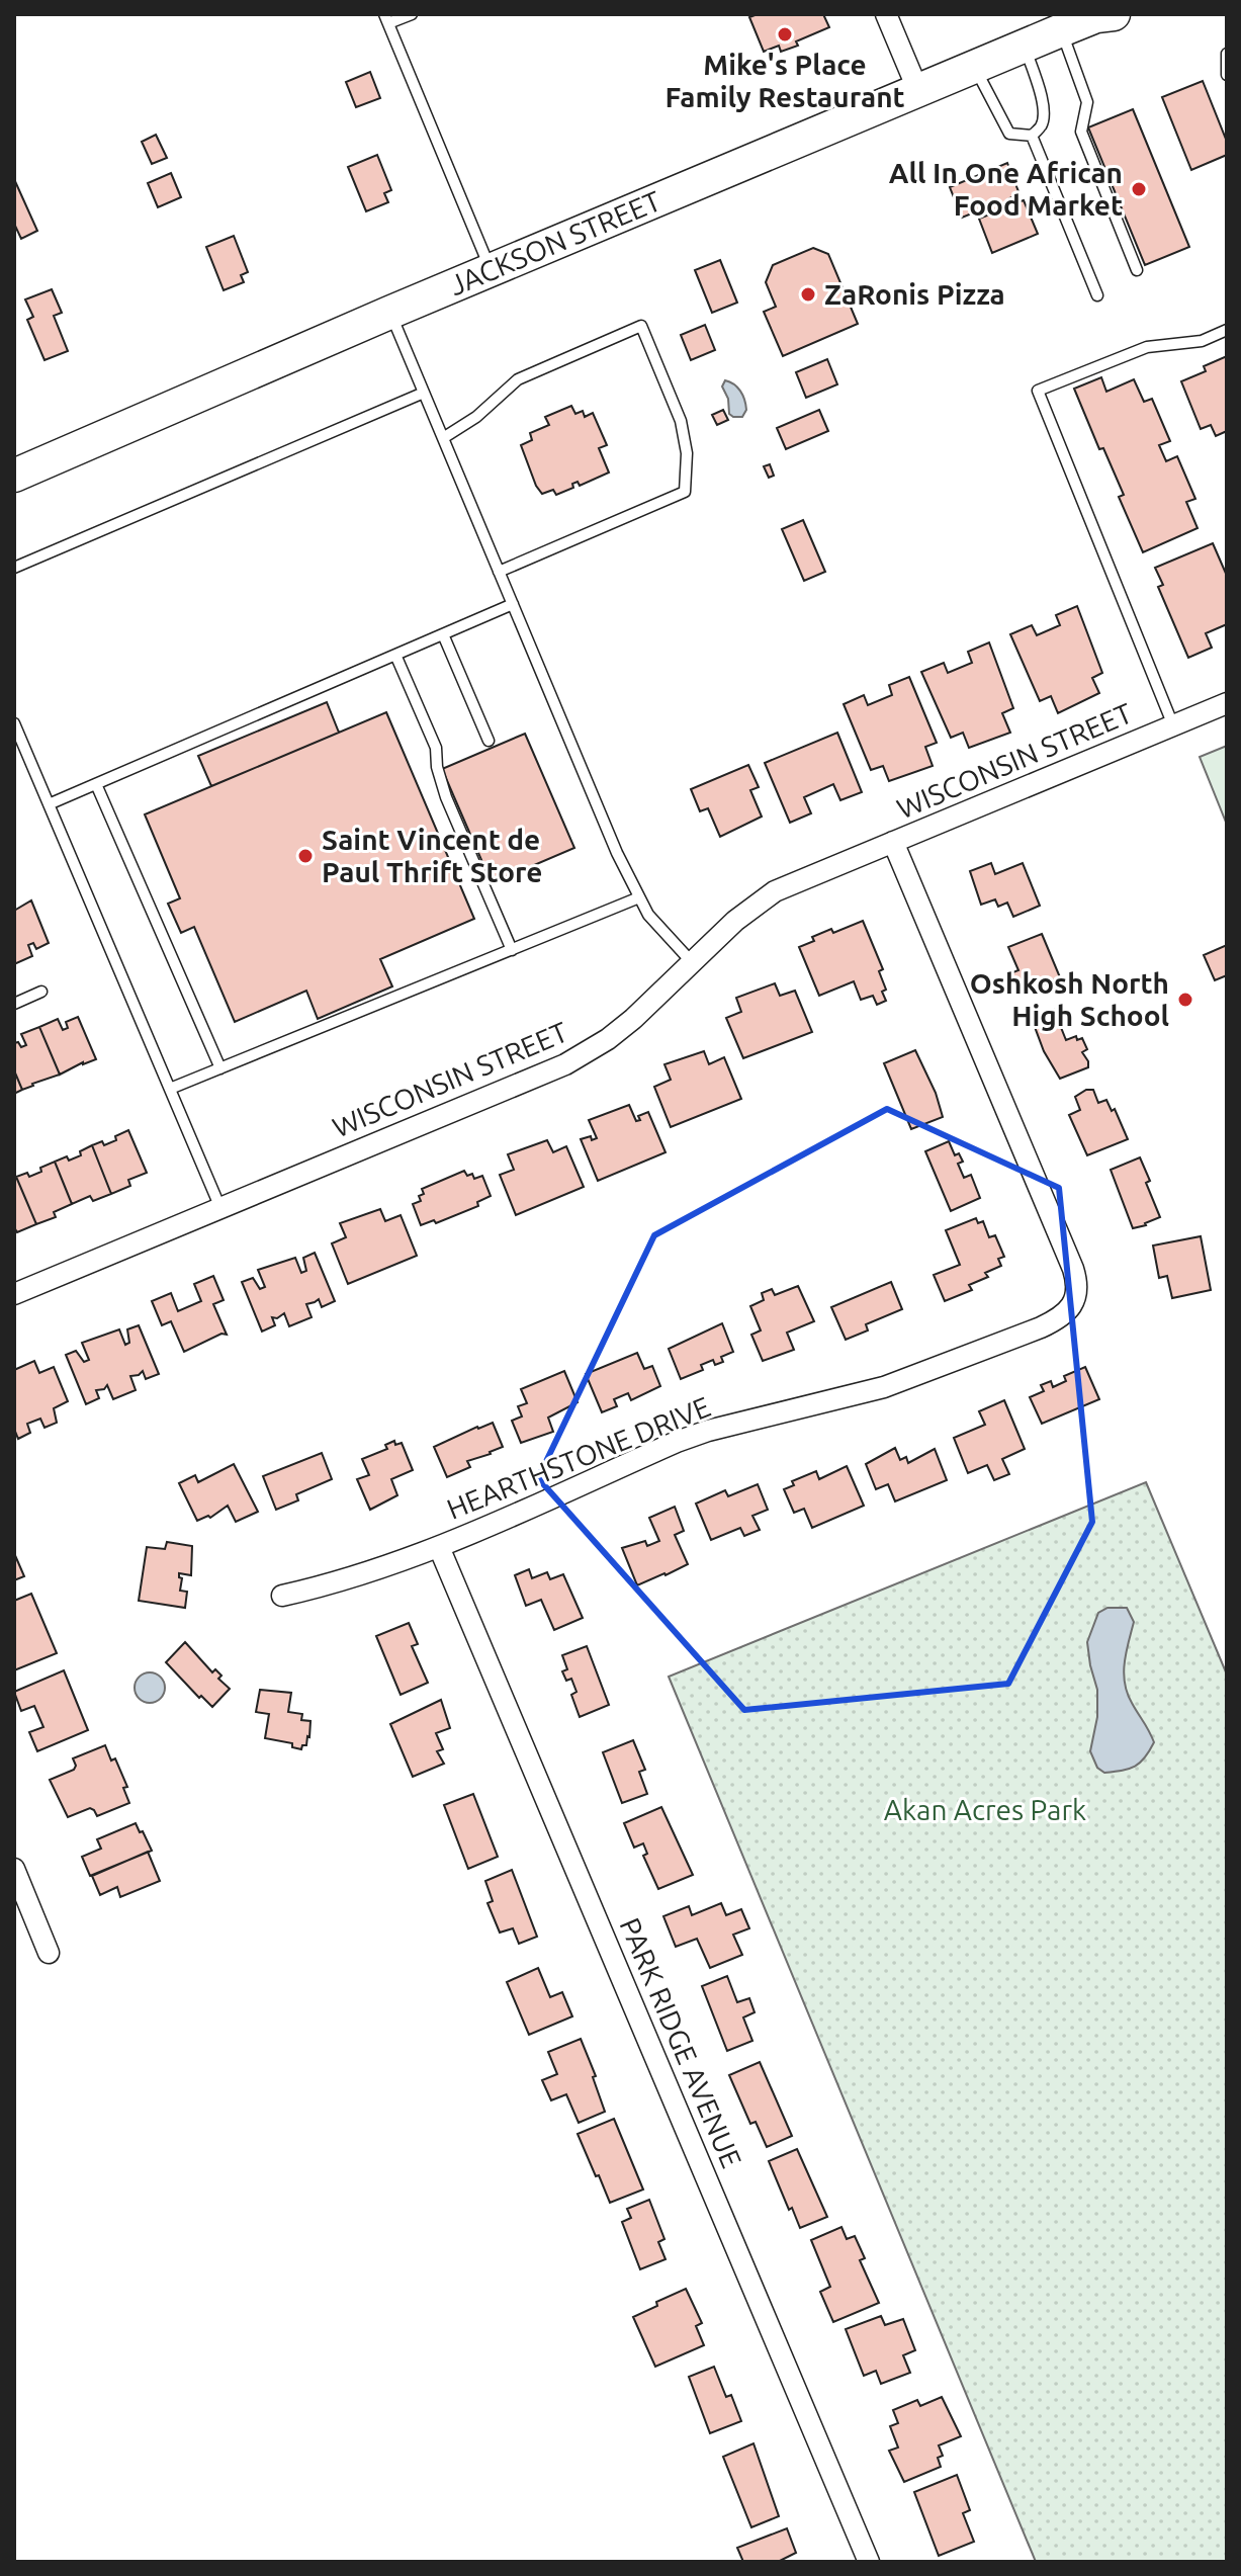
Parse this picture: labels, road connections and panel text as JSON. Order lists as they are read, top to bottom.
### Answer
{
  "streets": {
    "main road": ["JACKSON STREET"],
    "street": ["WISCONSIN STREET", "HEARTHSTONE DRIVE", "PARK RIDGE AVENUE"]
  },
  "crossings": [
    ["WISCONSIN STREET", "HEARTHSTONE DRIVE"],
    ["HEARTHSTONE DRIVE", "PARK RIDGE AVENUE"]
  ],
  "parks": ["Akan Acres Park"],
  "places": [
    "Mike's Place Family Restaurant",
    "All In One African Food Market",
    "ZaRonis Pizza",
    "Saint Vincent de Paul Thrift Store",
    "Oshkosh North High School"
  ]
}
